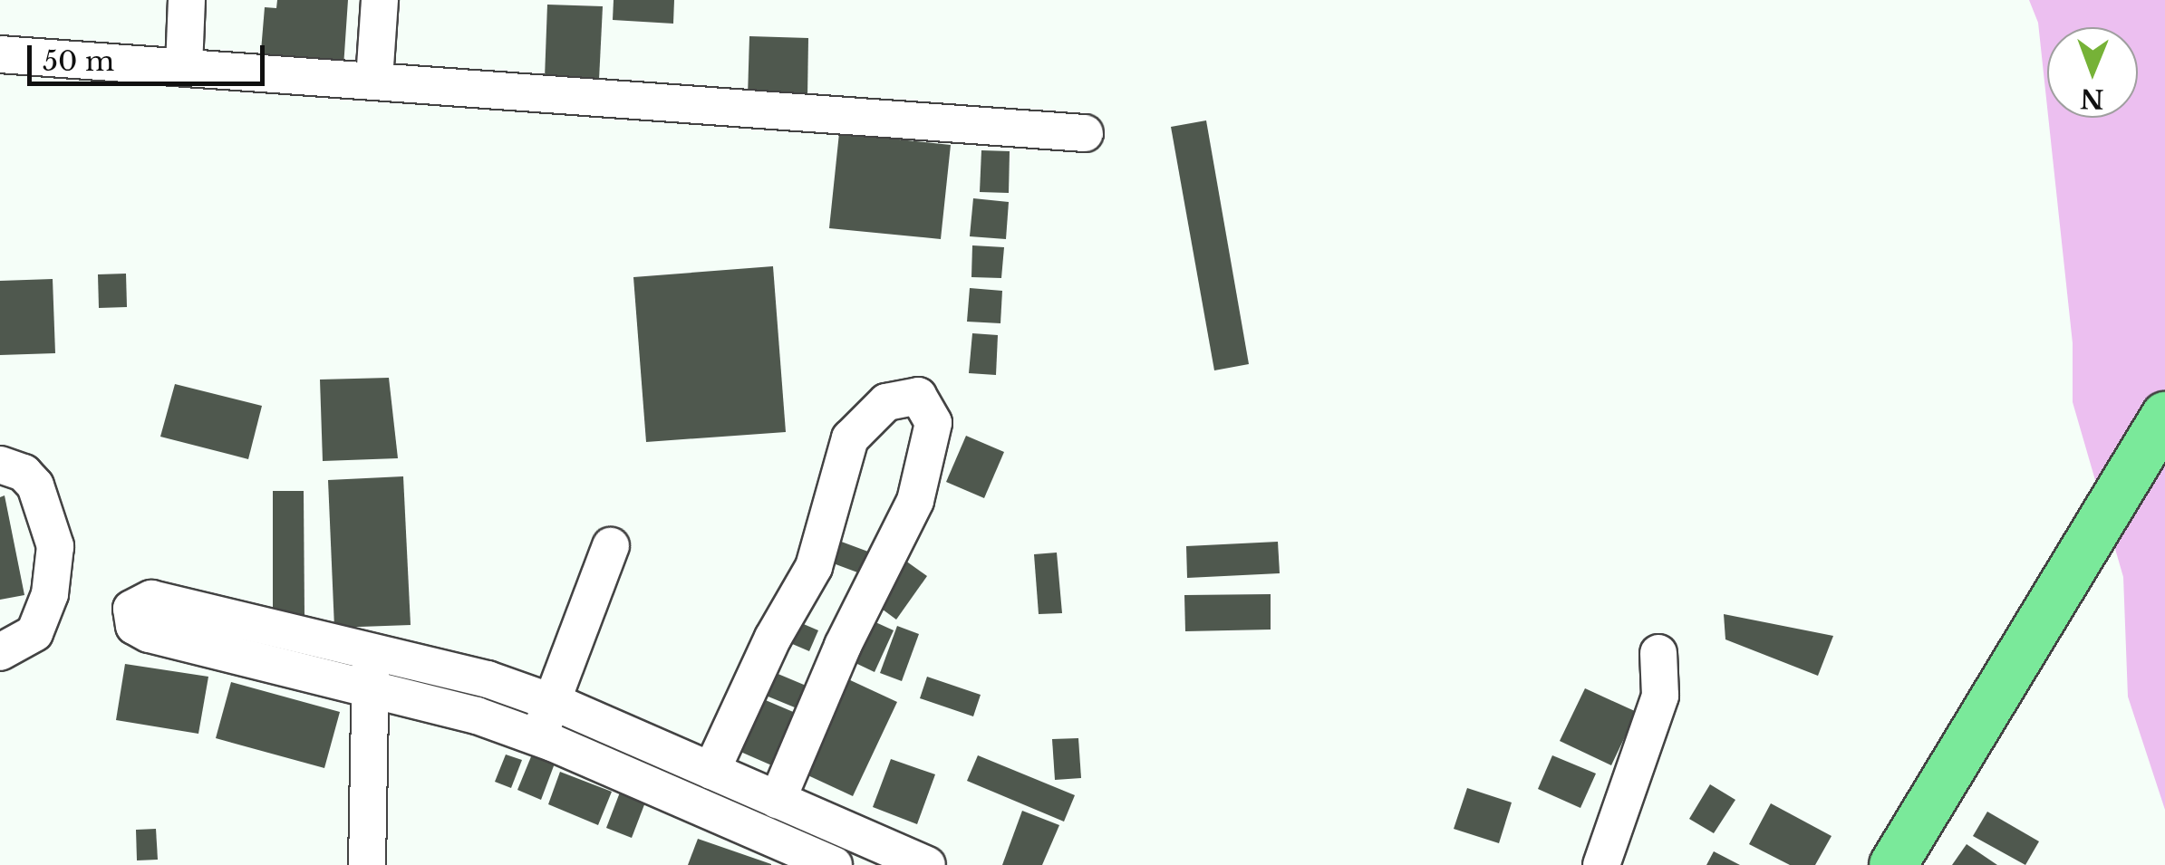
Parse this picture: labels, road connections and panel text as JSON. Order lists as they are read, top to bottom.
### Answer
{
  "scale_bar": "50 m",
  "north": "bottom"
}
